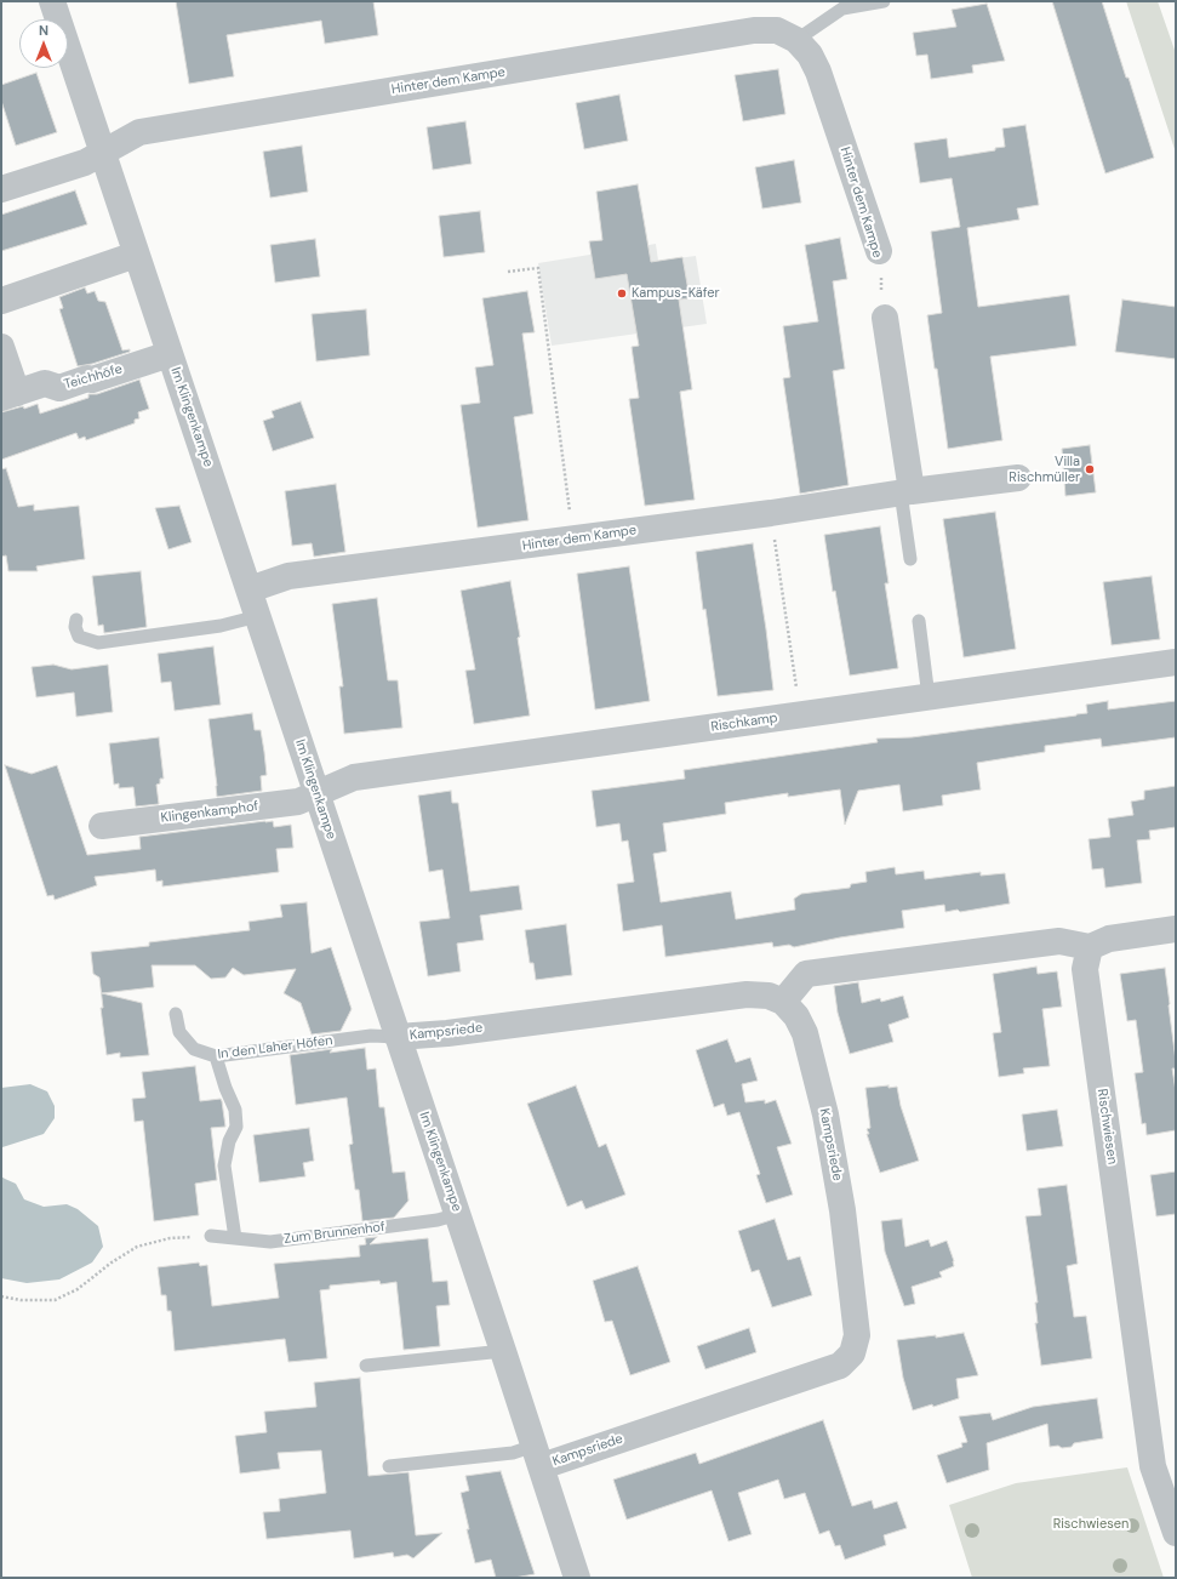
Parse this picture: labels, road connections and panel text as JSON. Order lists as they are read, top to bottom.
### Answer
{
  "streets": {
    "street": [
      "Hinter dem Kampe",
      "Teichhöfe",
      "Im Klingenkampe",
      "Rischkamp",
      "Klingenkamphof",
      "Kampsriede",
      "Rischwiesen"
    ],
    "lane": ["In den Laher Höfen", "Zum Brunnenhof"]
  },
  "crossings": [
    ["Hinter dem Kampe", "Im Klingenkampe"],
    ["Teichhöfe", "Im Klingenkampe"],
    ["Im Klingenkampe", "Rischkamp"],
    ["Im Klingenkampe", "Klingenkamphof"],
    ["Im Klingenkampe", "Kampsriede"],
    ["Im Klingenkampe", "In den Laher Höfen"],
    ["Im Klingenkampe", "Zum Brunnenhof"],
    ["Rischkamp", "Klingenkamphof"],
    ["Kampsriede", "In den Laher Höfen"]
  ],
  "parks": ["Rischwiesen"],
  "places": ["Kampus-Käfer", "Villa Rischmüller"],
  "north": "top"
}
